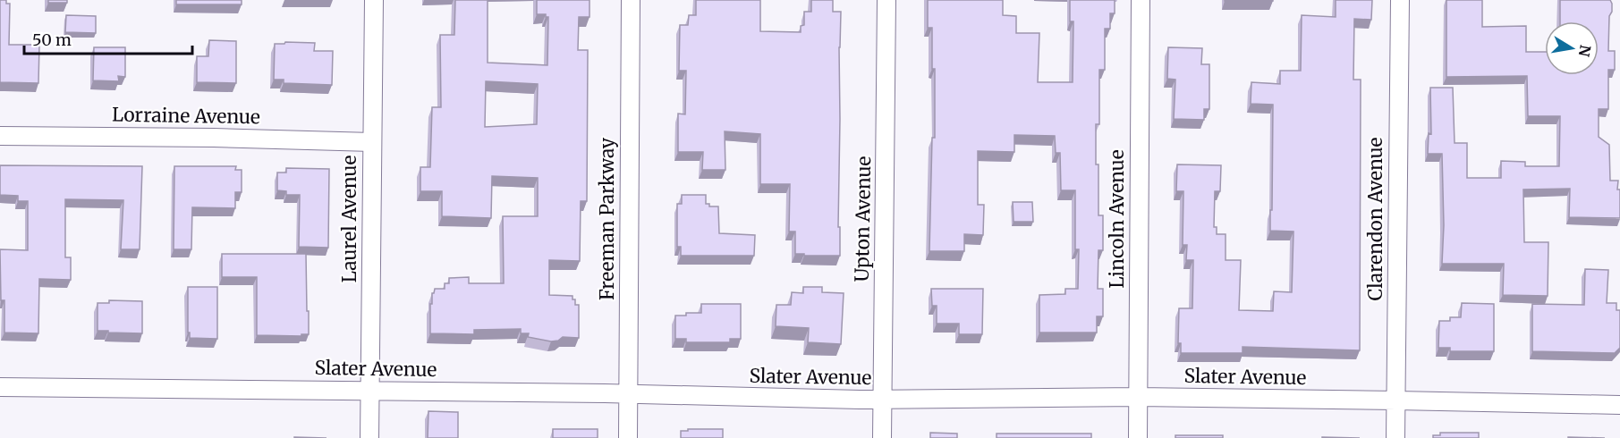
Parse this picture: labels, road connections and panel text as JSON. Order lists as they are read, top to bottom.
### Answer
{
  "streets": {
    "street": [
      "Lorraine Avenue",
      "Laurel Avenue",
      "Freeman Parkway",
      "Upton Avenue",
      "Lincoln Avenue",
      "Clarendon Avenue",
      "Slater Avenue"
    ]
  },
  "crossings": [
    ["Lorraine Avenue", "Laurel Avenue"],
    ["Laurel Avenue", "Slater Avenue"],
    ["Freeman Parkway", "Slater Avenue"],
    ["Upton Avenue", "Slater Avenue"],
    ["Lincoln Avenue", "Slater Avenue"],
    ["Clarendon Avenue", "Slater Avenue"]
  ],
  "scale_bar": "50 m",
  "north": "right"
}
